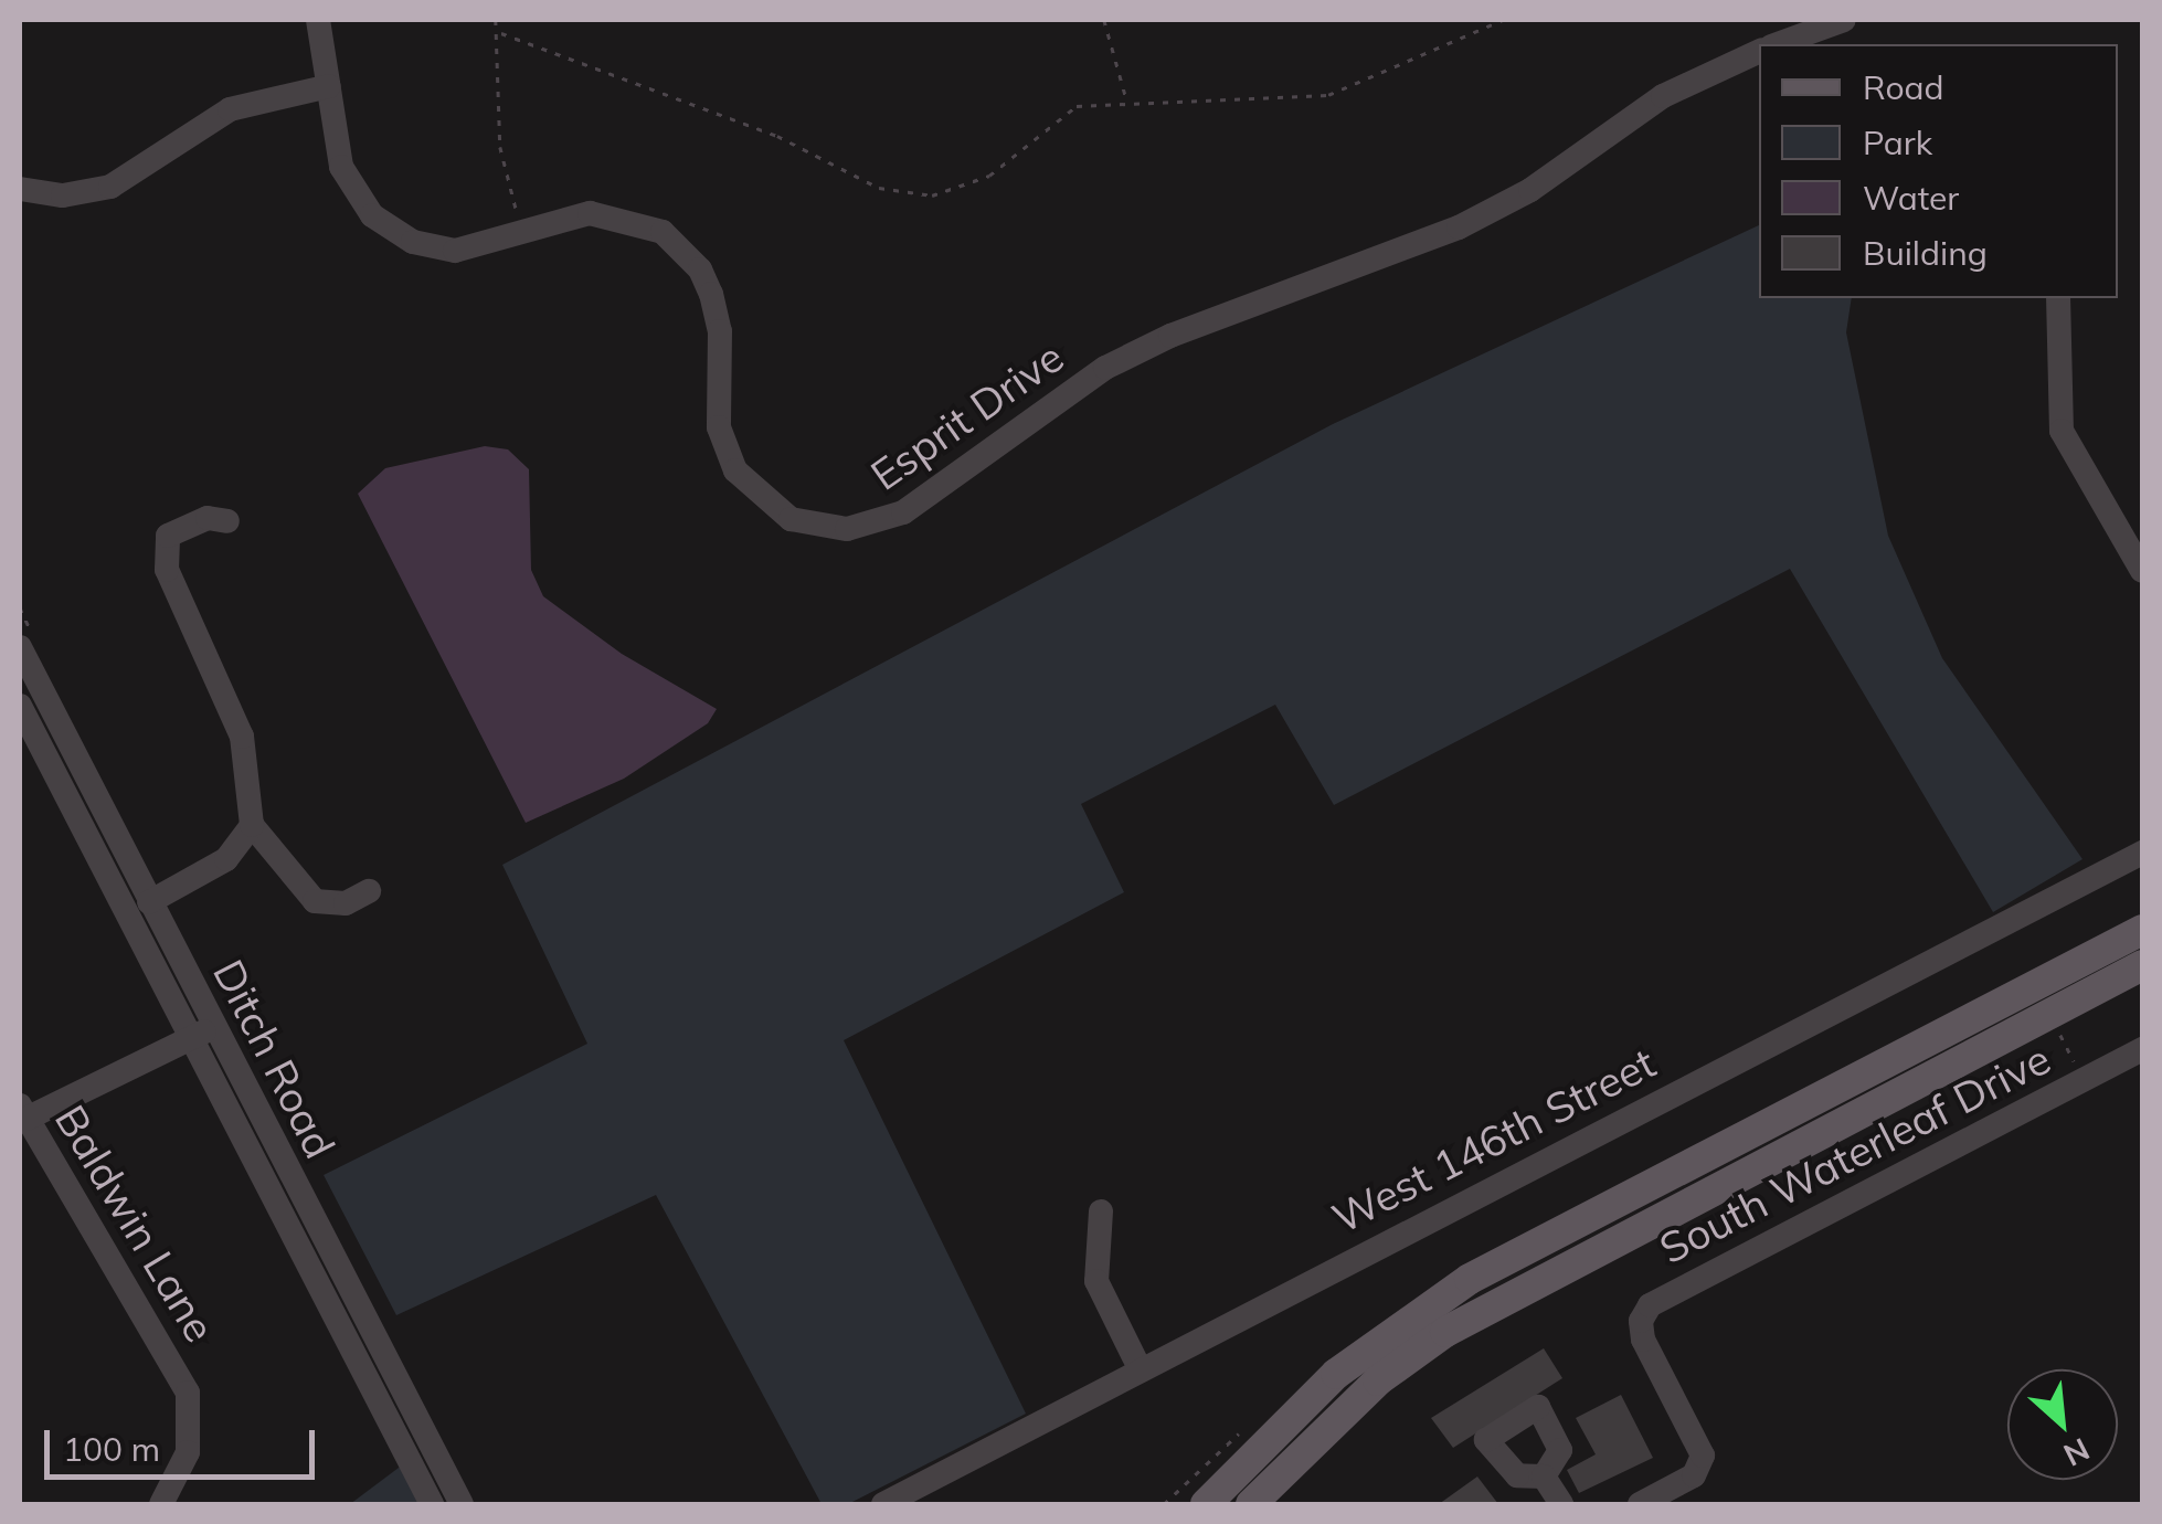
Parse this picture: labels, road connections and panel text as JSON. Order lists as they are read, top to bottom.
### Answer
{
  "streets": {
    "street": [
      "Esprit Drive",
      "Ditch Road",
      "West 146th Street",
      "South Waterleaf Drive",
      "Baldwin Lane"
    ]
  },
  "legend": [
    "Road",
    "Park",
    "Water",
    "Building"
  ],
  "scale_bar": "100 m",
  "north": "bottom right"
}
